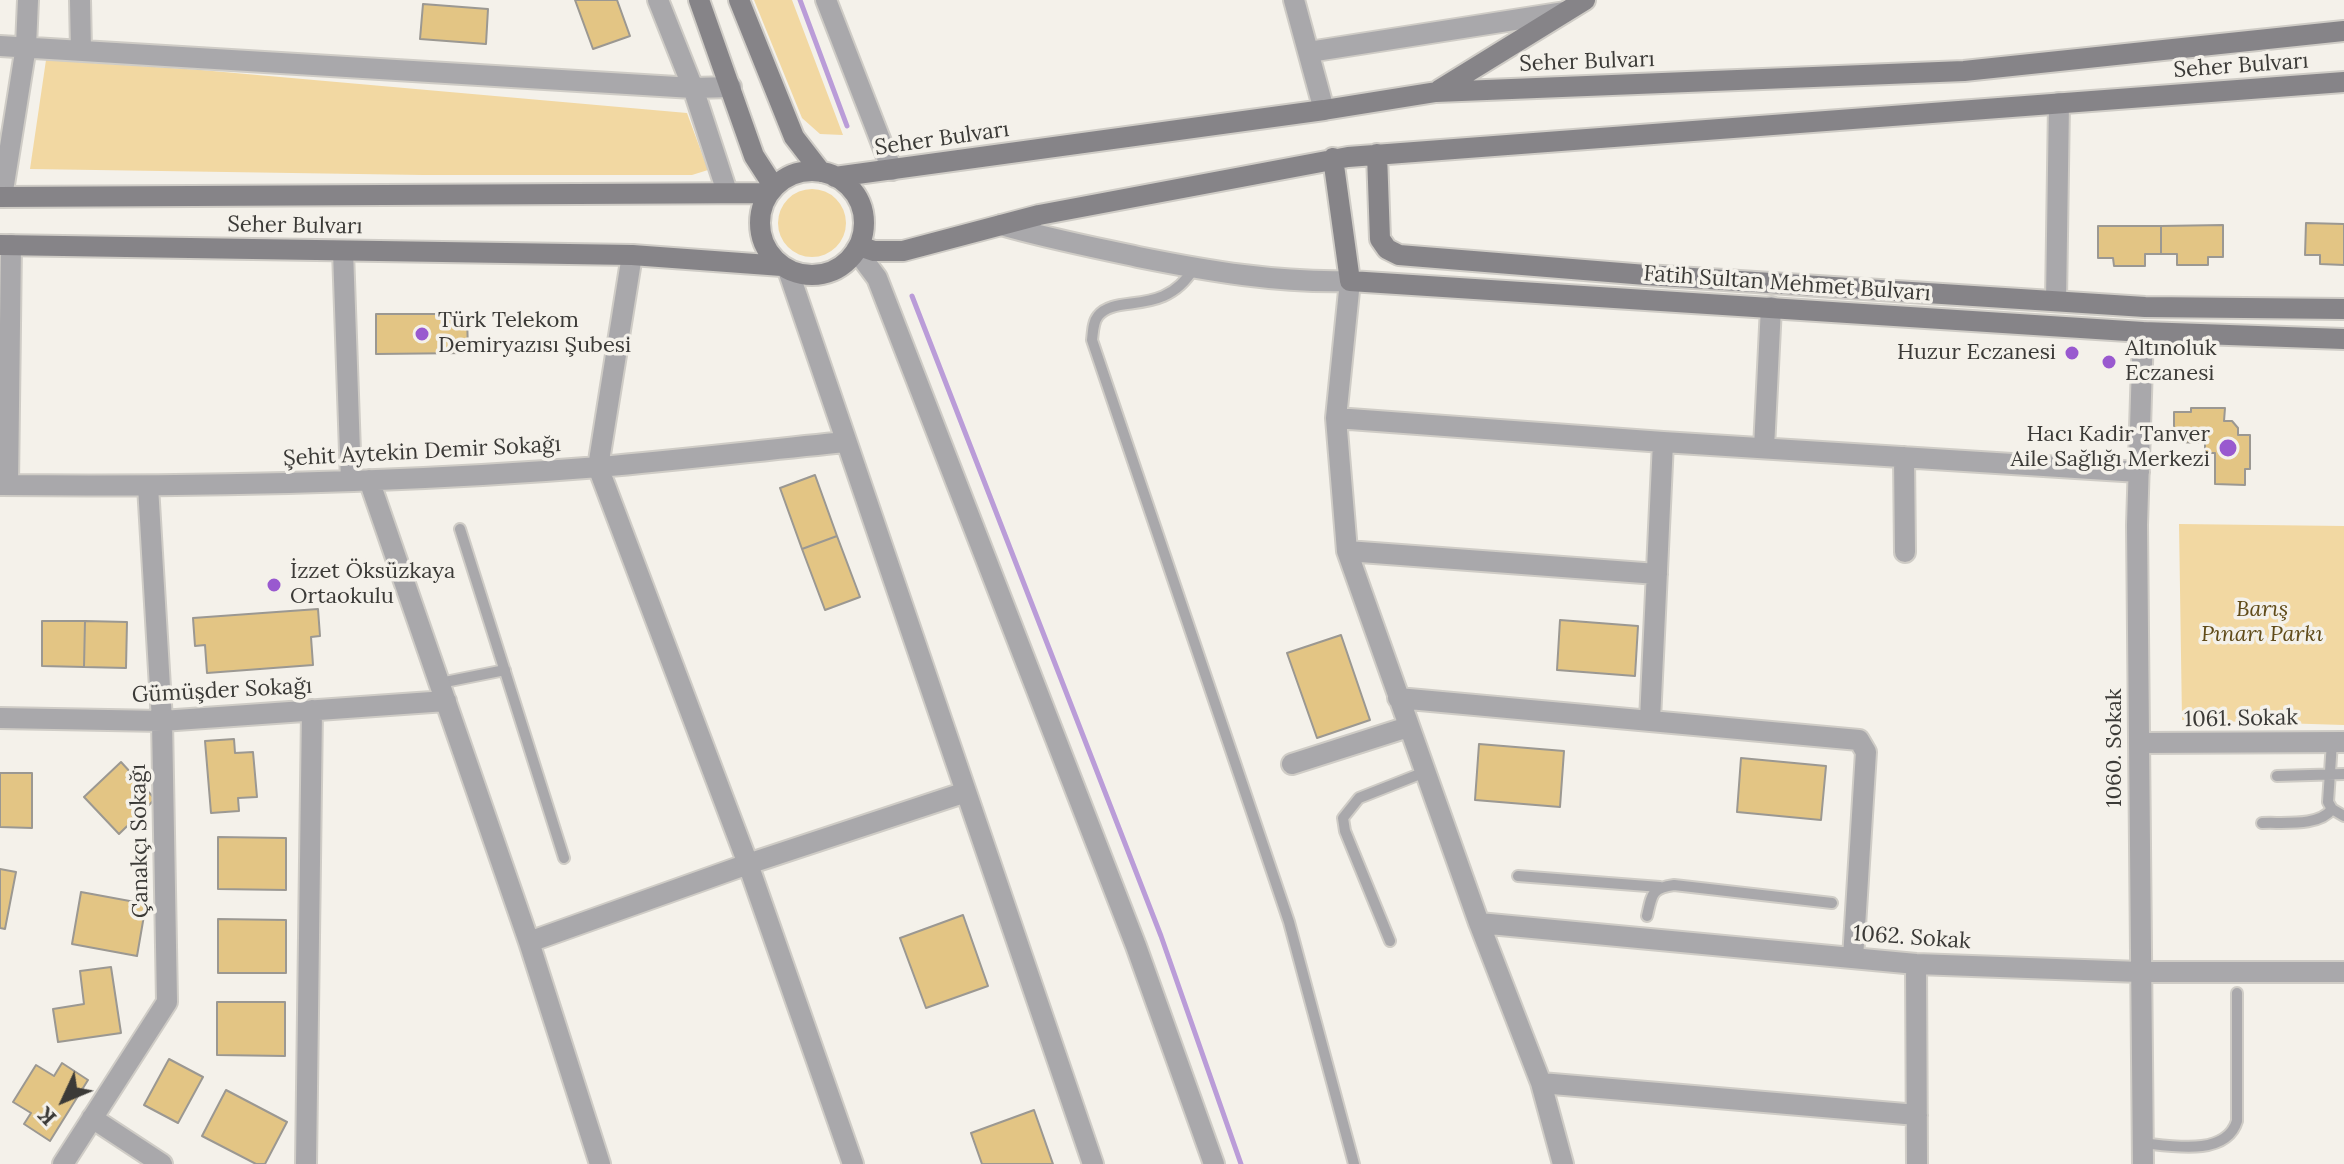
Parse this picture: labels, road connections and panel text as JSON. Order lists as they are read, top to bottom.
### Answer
{
  "streets": {
    "main road": ["Seher Bulvarı", "Fatih Sultan Mehmet Bulvarı"],
    "street": [
      "Şehit Aytekin Demir Sokağı",
      "Gümüşder Sokağı",
      "1061. Sokak",
      "1060. Sokak",
      "Çanakçı Sokağı",
      "1062. Sokak"
    ]
  },
  "crossings": [
    ["Seher Bulvarı", "Fatih Sultan Mehmet Bulvarı"],
    ["Fatih Sultan Mehmet Bulvarı", "1060. Sokak"],
    ["Şehit Aytekin Demir Sokağı", "Çanakçı Sokağı"],
    ["Gümüşder Sokağı", "Çanakçı Sokağı"],
    ["1061. Sokak", "1060. Sokak"],
    ["1060. Sokak", "1062. Sokak"]
  ],
  "parks": ["Barış Pınarı Parkı"],
  "places": [
    "Türk Telekom Demiryazısı Şubesi",
    "Huzur Eczanesi",
    "Altınoluk Eczanesi",
    "Hacı Kadir Tanver Aile Sağlığı Merkezi",
    "İzzet Öksüzkaya Ortaokulu"
  ],
  "north": "bottom left"
}
